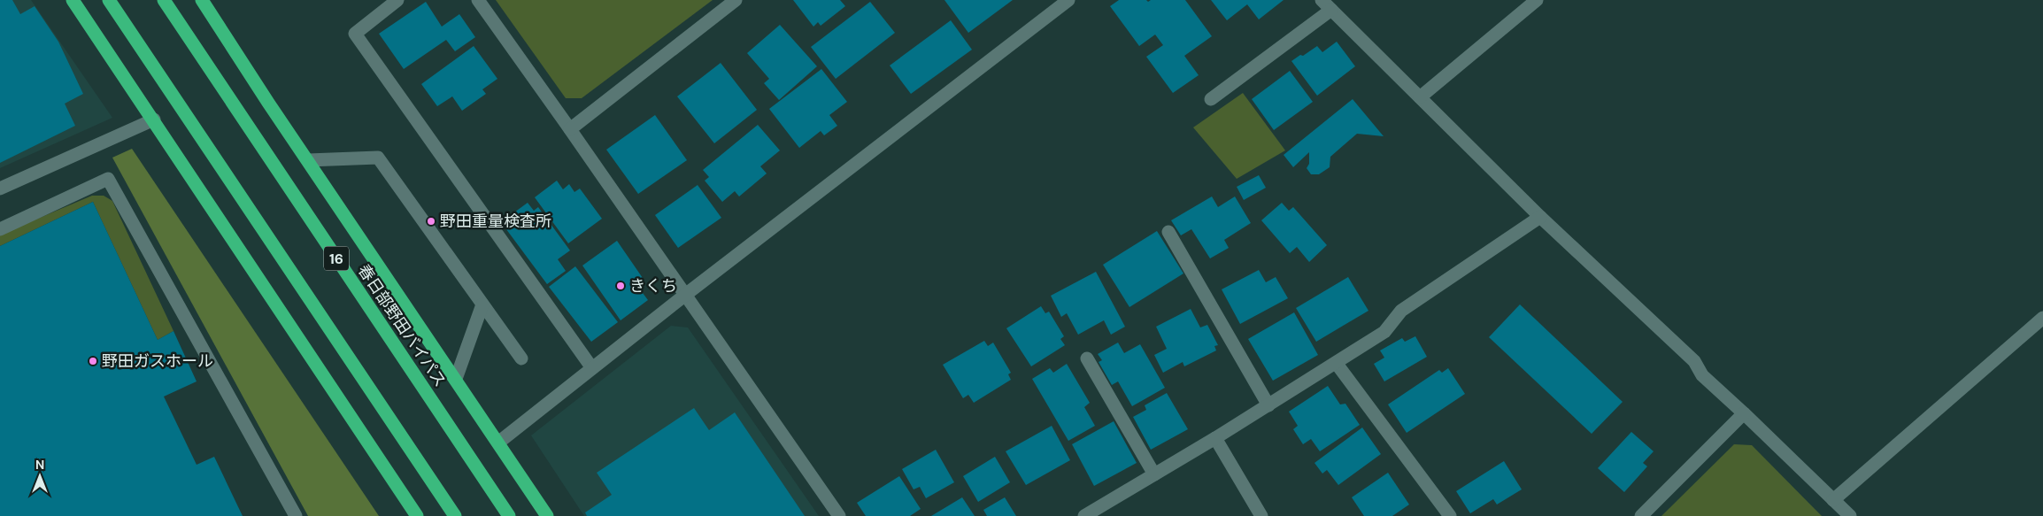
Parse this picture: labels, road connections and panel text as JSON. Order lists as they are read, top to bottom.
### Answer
{
  "streets": {
    "highway": ["16", "春日部野田バイパス"]
  },
  "places": ["野田重量検査所", "きくち", "野田ガスホール"],
  "north": "top"
}
